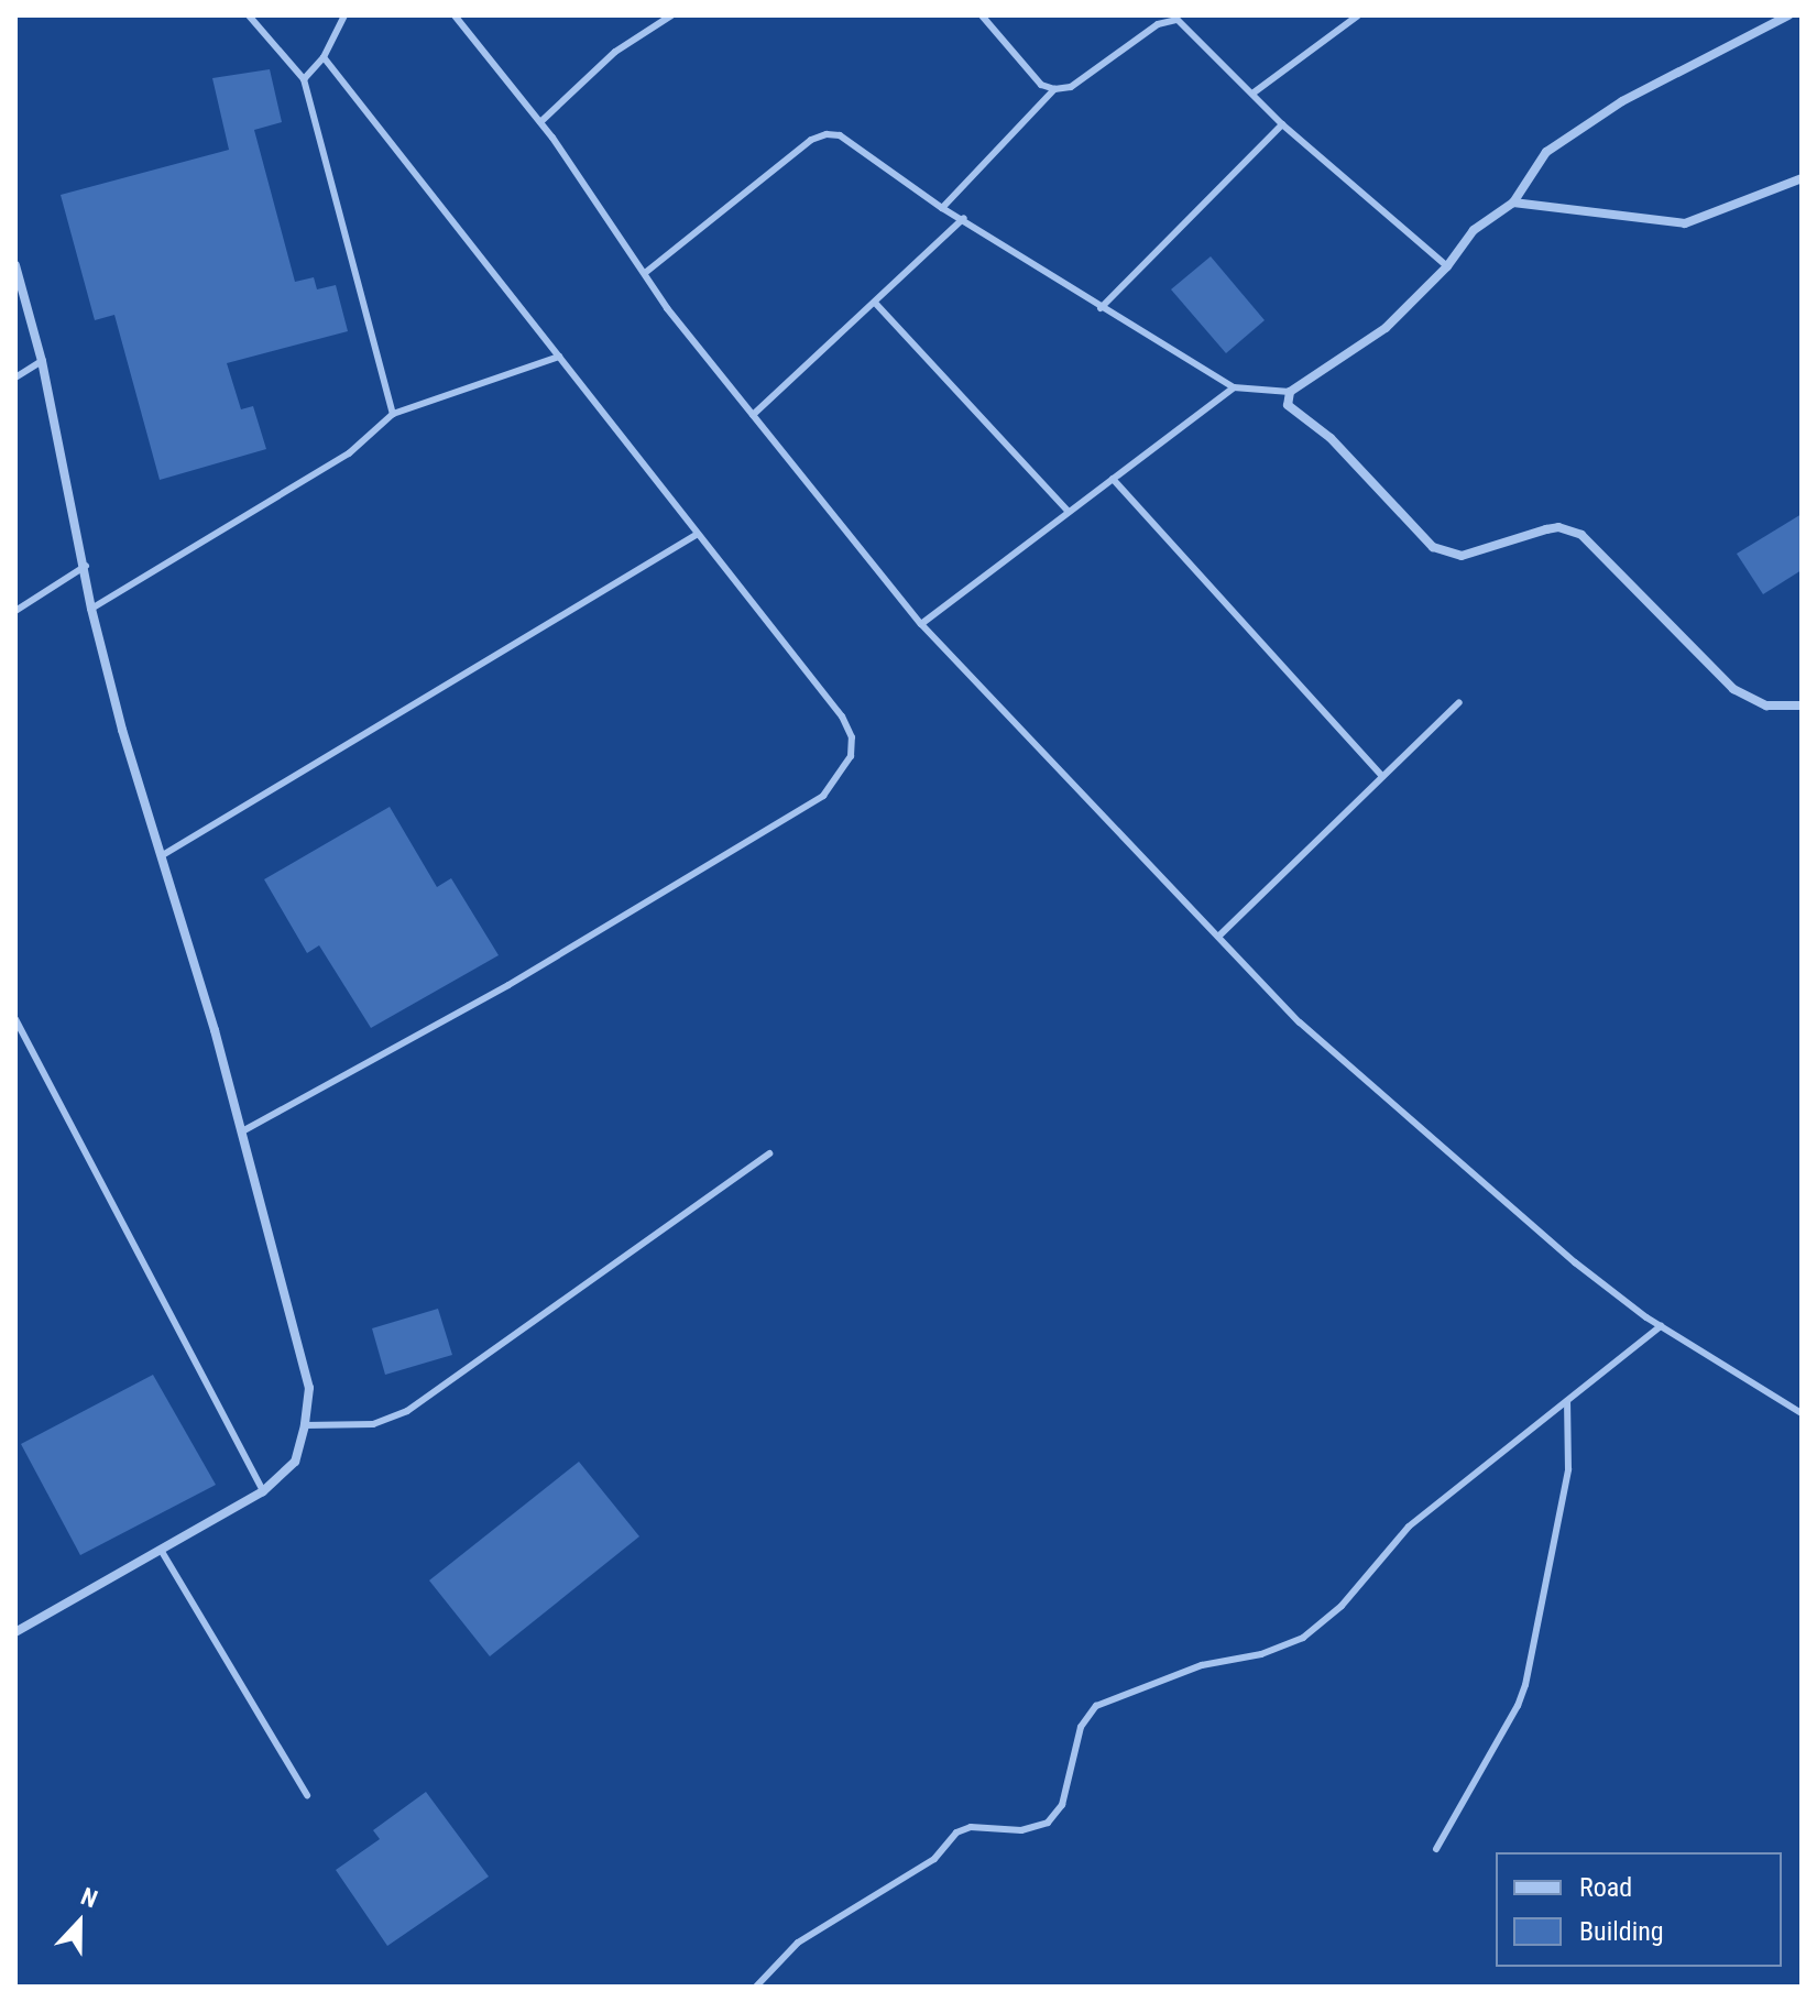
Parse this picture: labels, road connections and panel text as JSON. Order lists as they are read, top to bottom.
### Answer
{
  "legend": ["Road", "Building"],
  "north": "top"
}
